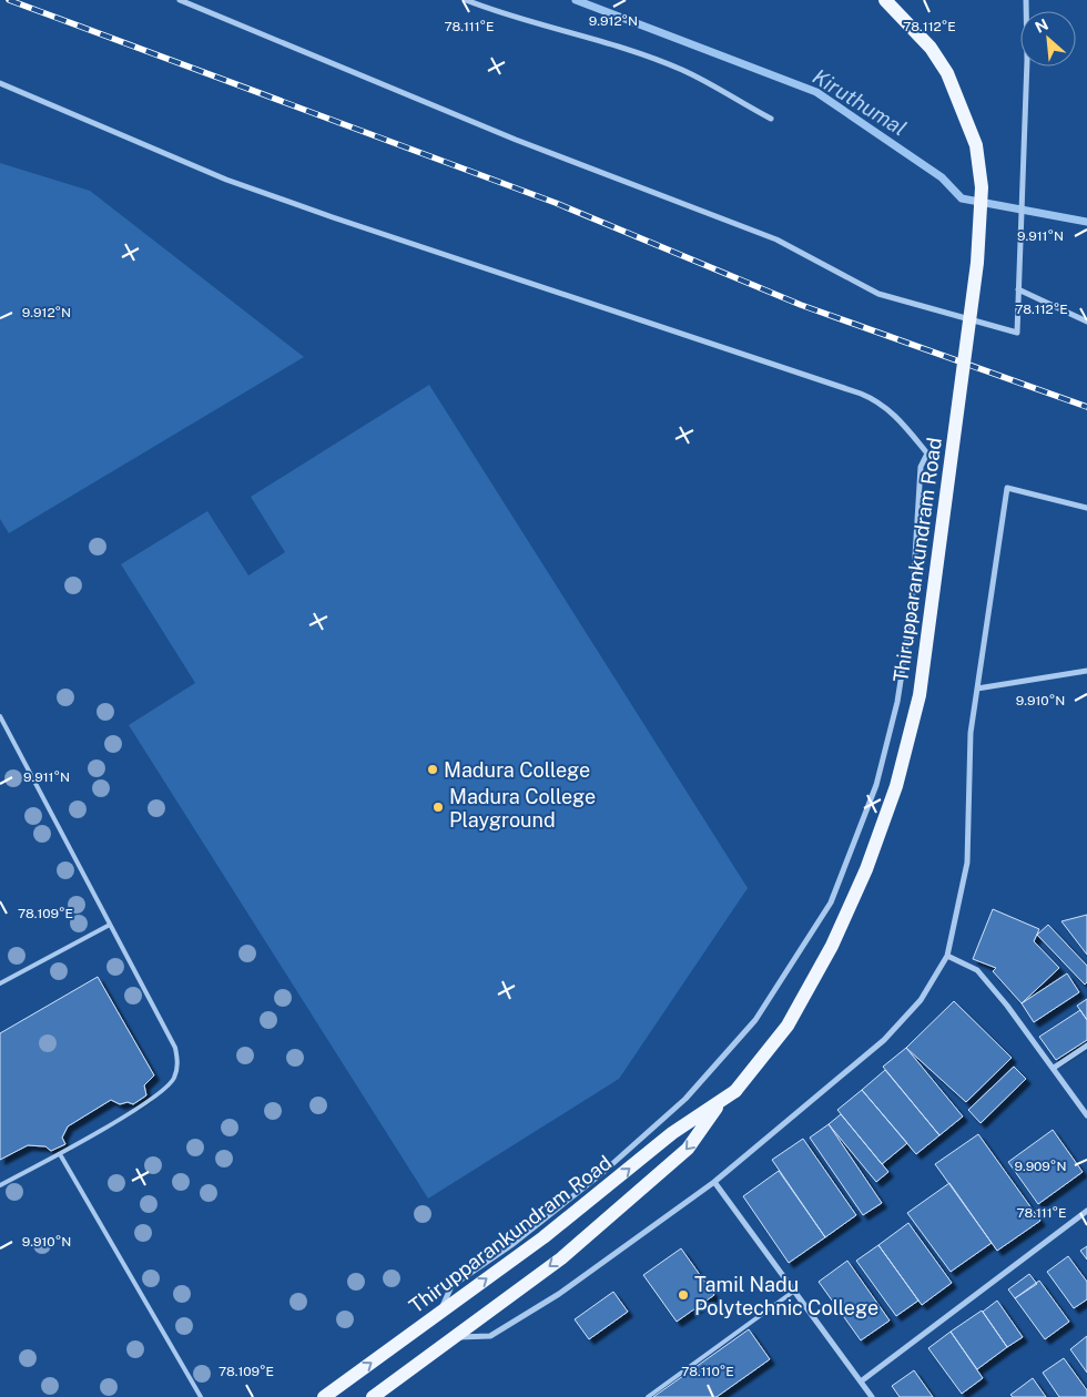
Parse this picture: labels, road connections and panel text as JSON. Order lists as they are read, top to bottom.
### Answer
{
  "streets": {
    "main road": ["Thirupparankundram Road"]
  },
  "water": ["Kiruthumal"],
  "places": ["Madura College", "Madura College Playground", "Tamil Nadu Polytechnic College"],
  "north": "top left",
  "coordinates": [
    "9.912°N",
    "78.111°E",
    "78.112°E",
    "9.911°N",
    "9.910°N",
    "78.109°E",
    "9.909°N",
    "78.110°E"
  ]
}
